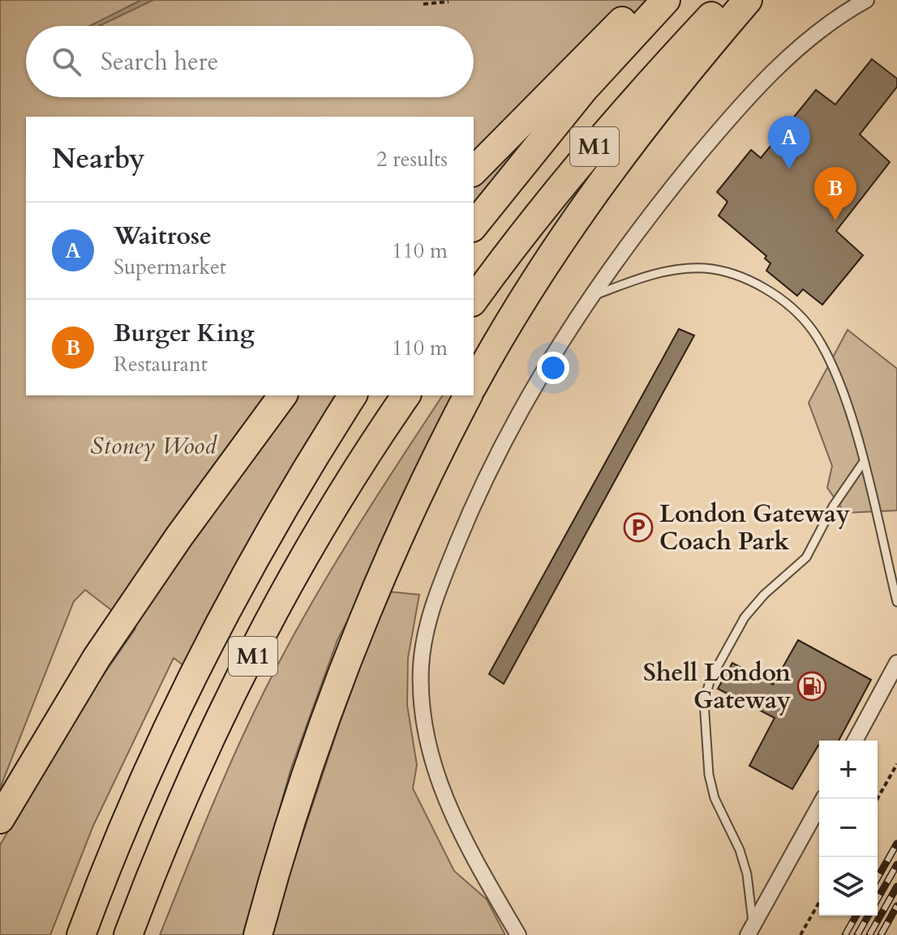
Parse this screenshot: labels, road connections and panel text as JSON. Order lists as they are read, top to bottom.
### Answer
{
  "streets": {
    "highway": ["M1"]
  },
  "parks": ["Stoney Wood"],
  "places": {
    "parking": ["London Gateway Coach Park"],
    "fuel station": ["Shell London Gateway"]
  },
  "page": {
    "search": "Search here",
    "pins": ["A", "B"],
    "heading": ["Nearby", "2 results"],
    "list": [
      {
        "mark": "A",
        "name": "Waitrose",
        "note": "Supermarket",
        "value": "110 m"
      },
      {
        "mark": "B",
        "name": "Burger King",
        "note": "Restaurant",
        "value": "110 m"
      }
    ],
    "map_buttons": ["+", "−"]
  }
}
